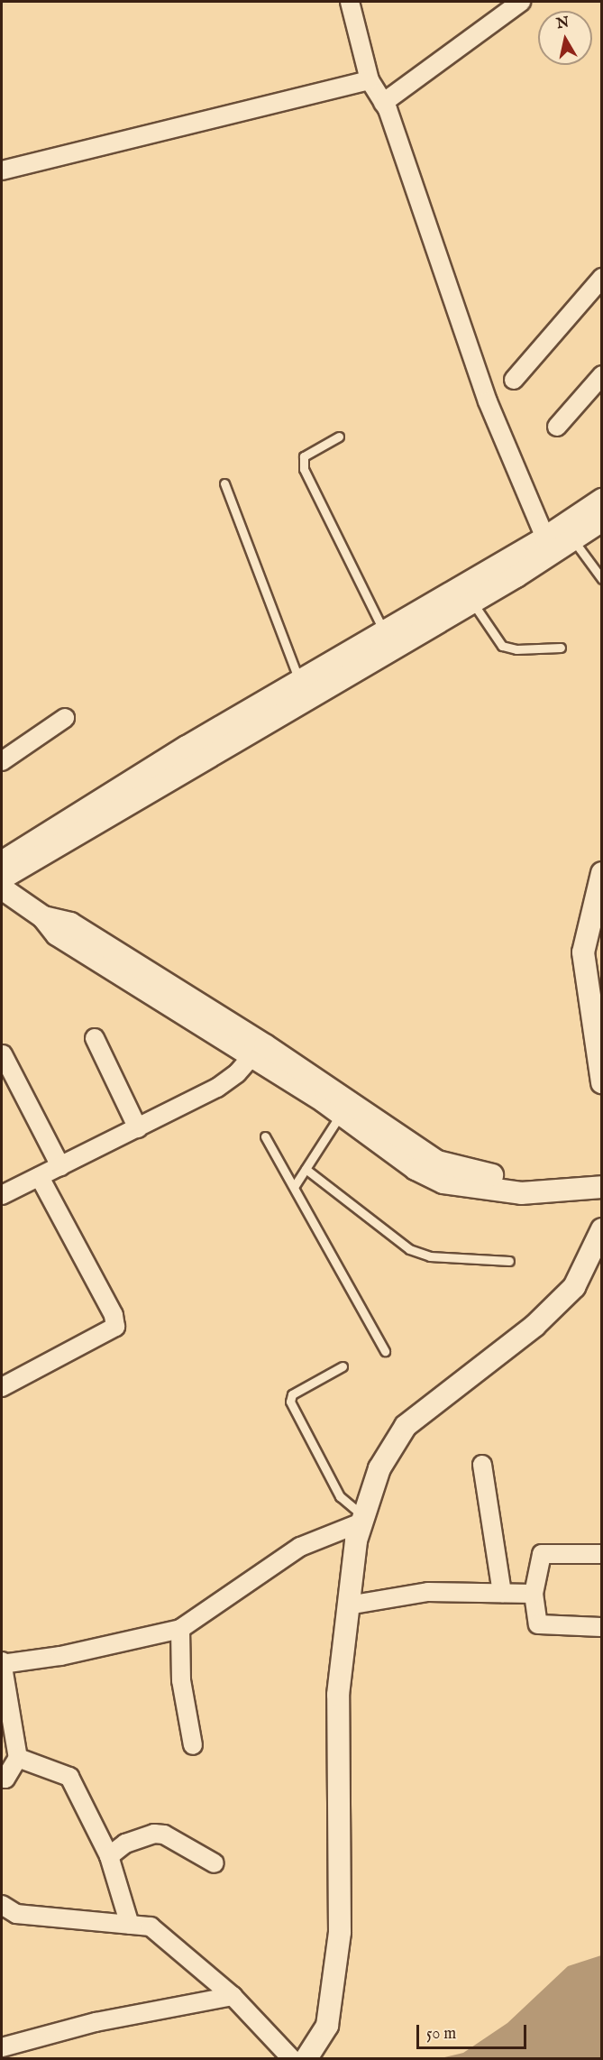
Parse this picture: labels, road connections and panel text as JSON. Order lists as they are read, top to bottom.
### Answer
{
  "scale_bar": "50 m",
  "north": "top"
}
